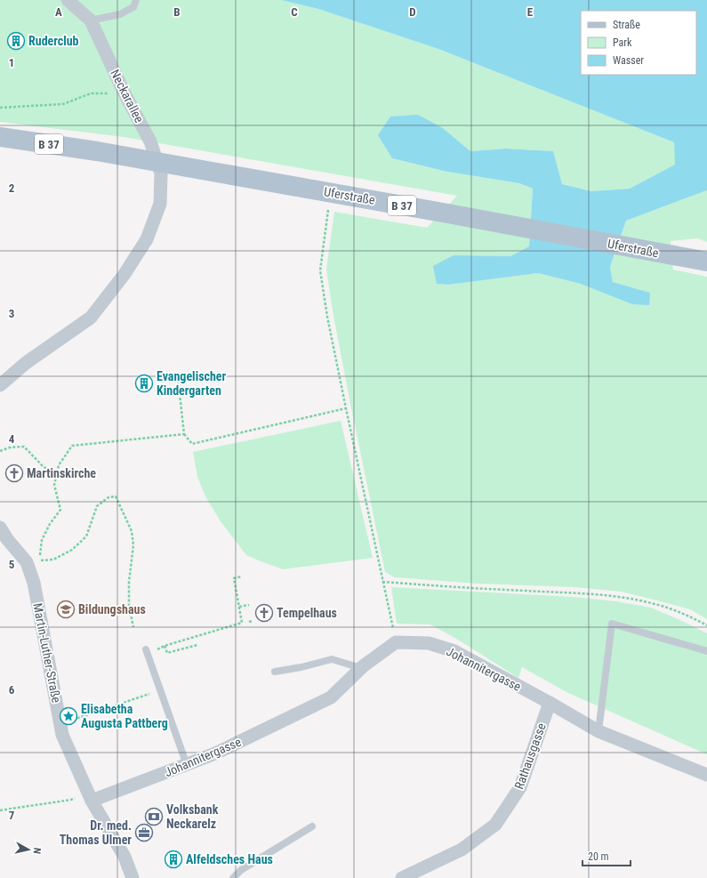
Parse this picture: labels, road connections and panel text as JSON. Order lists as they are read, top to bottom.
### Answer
{
  "streets": {
    "main road": ["B 37", "Uferstraße"],
    "street": [
      "Neckarallee",
      "Martin-Luther-Straße",
      "Johannitergasse",
      "Rathausgasse"
    ]
  },
  "crossings": [
    ["Martin-Luther-Straße", "Johannitergasse"],
    ["Johannitergasse", "Rathausgasse"]
  ],
  "places": {
    "building": ["Ruderclub", "Evangelischer Kindergarten", "Alfeldsches Haus"],
    "church": ["Martinskirche", "Tempelhaus"],
    "school or university": ["Bildungshaus"],
    "place": ["Elisabetha Augusta Pattberg"],
    "bank": ["Volksbank Neckarelz"],
    "office": ["Dr. med. Thomas Ulmer"]
  },
  "legend": ["Straße", "Park", "Wasser"],
  "scale_bar": "20 m",
  "north": "right",
  "grid": {
    "columns": [
      "A",
      "B",
      "C",
      "D",
      "E"
    ],
    "rows": [
      "1",
      "2",
      "3",
      "4",
      "5",
      "6",
      "7"
    ]
  }
}
